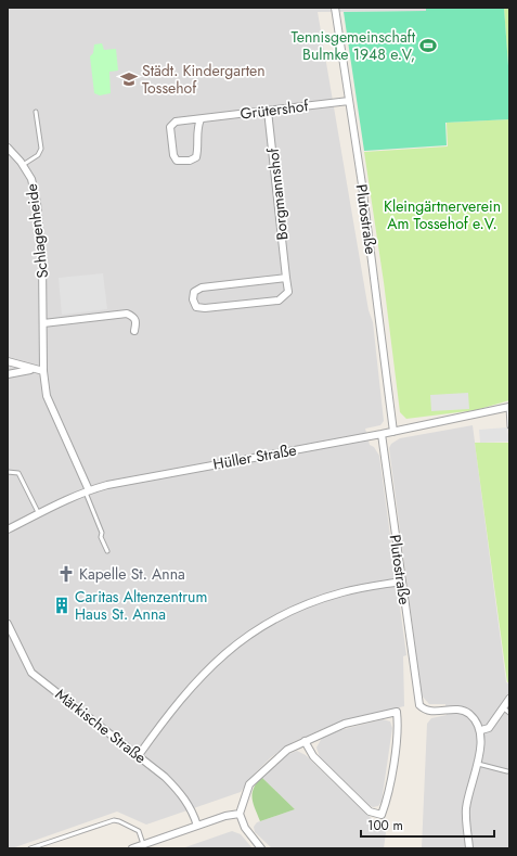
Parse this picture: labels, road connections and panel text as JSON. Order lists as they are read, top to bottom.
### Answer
{
  "streets": {
    "street": [
      "Grütershof",
      "Borgmannshof",
      "Plutostraße",
      "Schlagenheide",
      "Hüller Straße",
      "Märkische Straße"
    ]
  },
  "crossings": [
    ["Grütershof", "Borgmannshof"],
    ["Grütershof", "Plutostraße"],
    ["Plutostraße", "Hüller Straße"],
    ["Schlagenheide", "Hüller Straße"]
  ],
  "parks": ["Kleingärtnerverein Am Tossehof e.V."],
  "places": {
    "sports": ["Tennisgemeinschaft Bulmke 1948 e.V,"],
    "school or university": ["Städt. Kindergarten Tossehof"],
    "church": ["Kapelle St. Anna"],
    "building": ["Caritas Altenzentrum Haus St. Anna"]
  },
  "scale_bar": "100 m"
}
